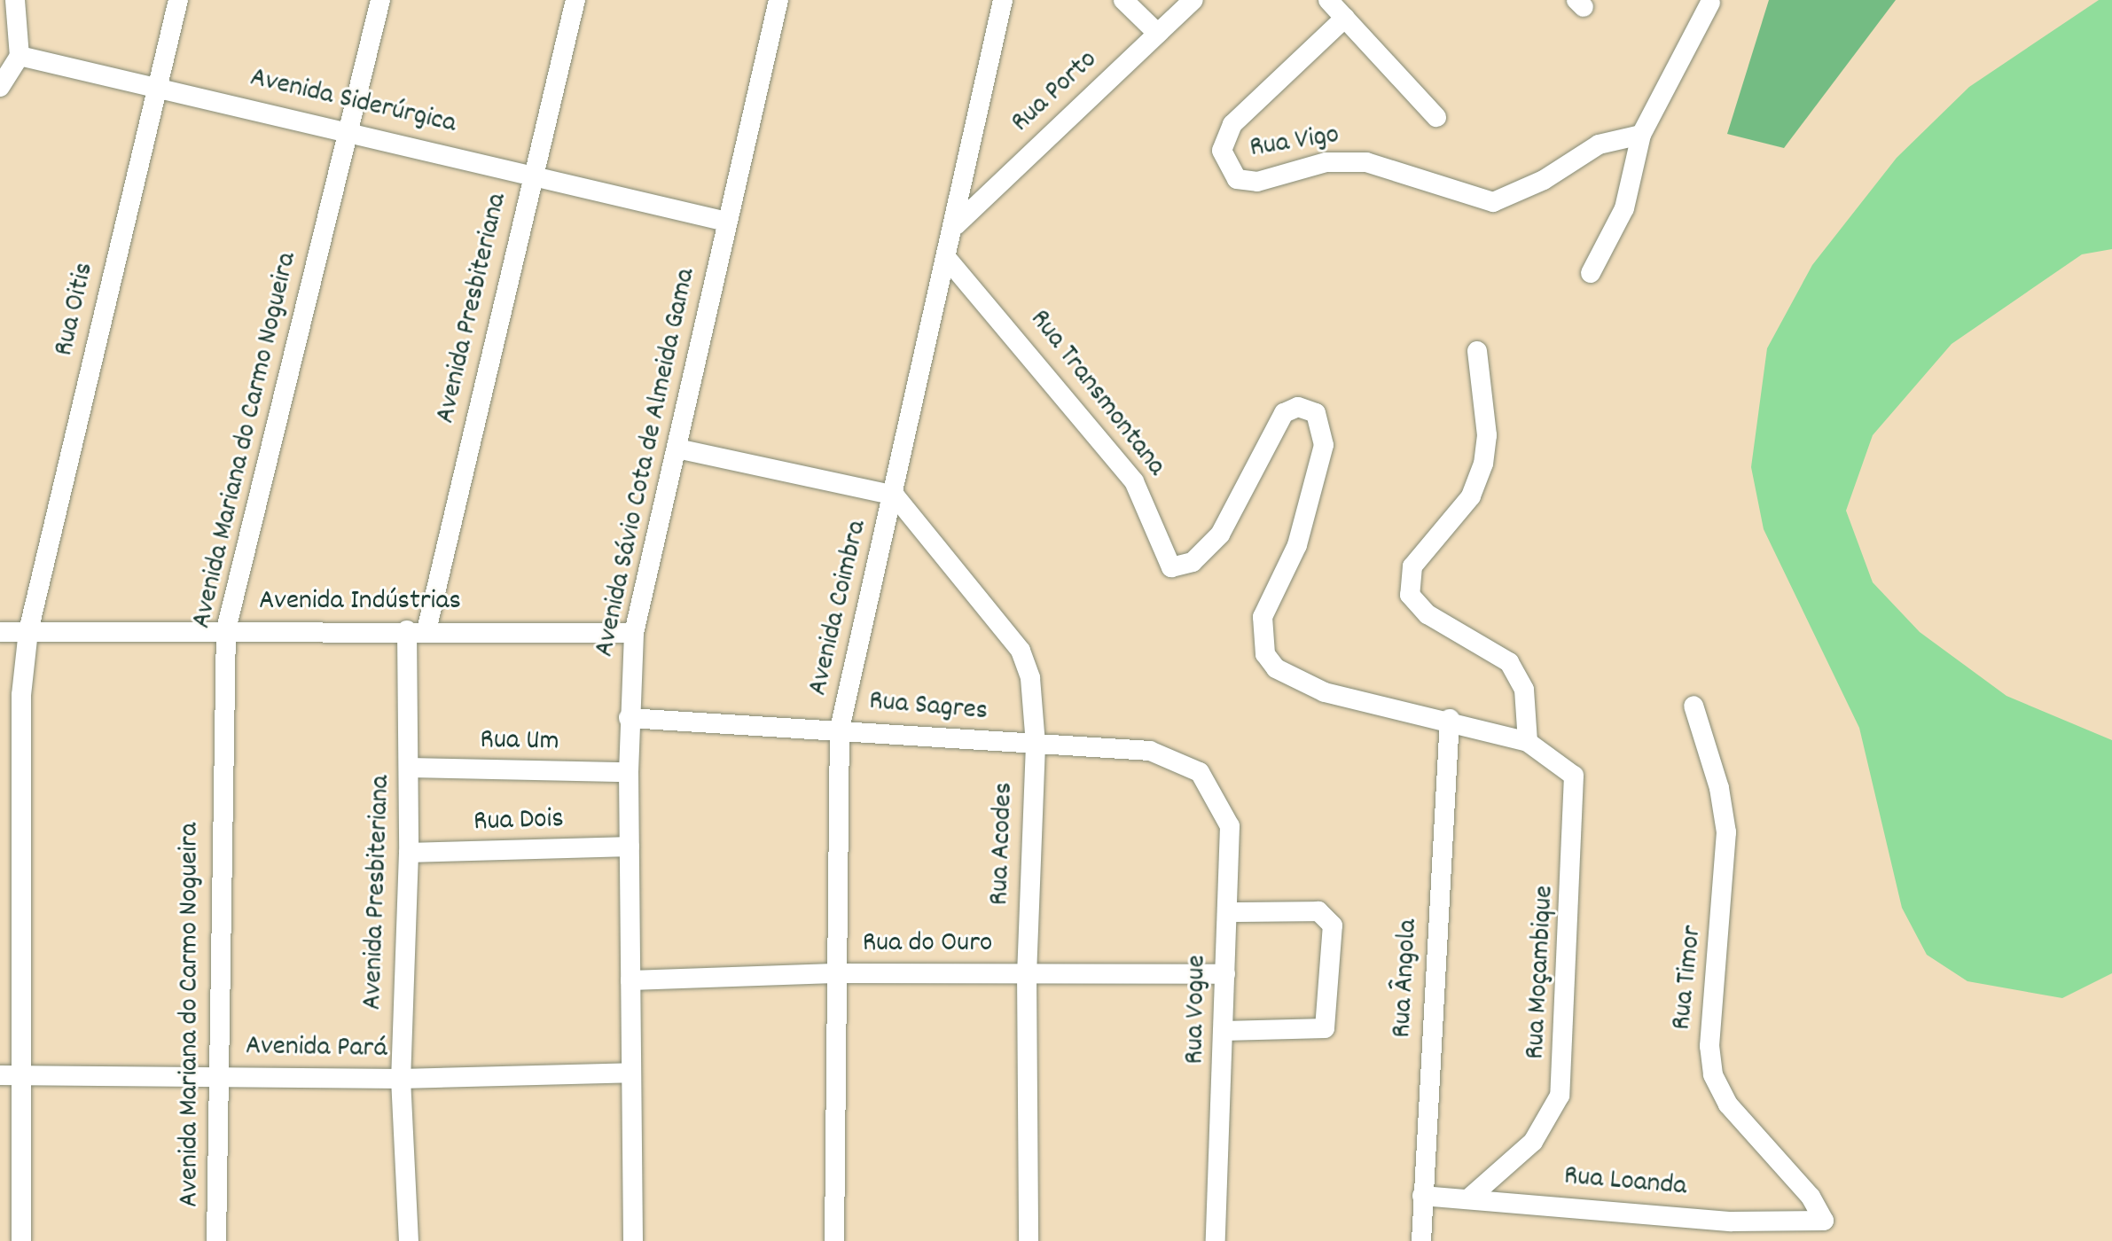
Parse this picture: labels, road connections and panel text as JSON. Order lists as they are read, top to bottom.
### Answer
{
  "streets": {
    "street": [
      "Rua Porto",
      "Avenida Siderúrgica",
      "Rua Vigo",
      "Avenida Presbiteriana",
      "Rua Oitis",
      "Rua Transmontana",
      "Avenida Mariana do Carmo Nogueira",
      "Avenida Sávio Cota de Almeida Gama",
      "Avenida Indústrias",
      "Avenida Coimbra",
      "Rua Sagres",
      "Rua Um",
      "Rua Dois",
      "Rua Acodes",
      "Rua do Ouro",
      "Rua Moçambique",
      "Rua Timor",
      "Rua Ângola",
      "Rua Vogue",
      "Avenida Pará",
      "Rua Loanda"
    ]
  },
  "crossings": [
    ["Rua Porto", "Avenida Coimbra"],
    ["Avenida Siderúrgica", "Avenida Presbiteriana"],
    ["Avenida Siderúrgica", "Rua Oitis"],
    ["Avenida Siderúrgica", "Avenida Mariana do Carmo Nogueira"],
    ["Avenida Siderúrgica", "Avenida Sávio Cota de Almeida Gama"],
    ["Avenida Presbiteriana", "Avenida Indústrias"],
    ["Avenida Presbiteriana", "Rua Um"],
    ["Avenida Presbiteriana", "Rua Dois"],
    ["Avenida Presbiteriana", "Avenida Pará"],
    ["Rua Oitis", "Avenida Indústrias"],
    ["Rua Oitis", "Avenida Pará"],
    ["Rua Transmontana", "Avenida Coimbra"],
    ["Rua Transmontana", "Rua Moçambique"],
    ["Rua Transmontana", "Rua Ângola"],
    ["Avenida Mariana do Carmo Nogueira", "Avenida Indústrias"],
    ["Avenida Mariana do Carmo Nogueira", "Avenida Pará"],
    ["Avenida Sávio Cota de Almeida Gama", "Avenida Indústrias"],
    ["Avenida Sávio Cota de Almeida Gama", "Rua Sagres"],
    ["Avenida Sávio Cota de Almeida Gama", "Rua Um"],
    ["Avenida Sávio Cota de Almeida Gama", "Rua Dois"],
    ["Avenida Sávio Cota de Almeida Gama", "Rua do Ouro"],
    ["Avenida Sávio Cota de Almeida Gama", "Avenida Pará"],
    ["Avenida Coimbra", "Rua Sagres"],
    ["Avenida Coimbra", "Rua Acodes"],
    ["Avenida Coimbra", "Rua do Ouro"],
    ["Rua Sagres", "Rua Acodes"],
    ["Rua Sagres", "Rua Vogue"],
    ["Rua Acodes", "Rua do Ouro"],
    ["Rua do Ouro", "Rua Vogue"],
    ["Rua Moçambique", "Rua Ângola"],
    ["Rua Moçambique", "Rua Loanda"],
    ["Rua Timor", "Rua Loanda"],
    ["Rua Ângola", "Rua Loanda"]
  ]
}
